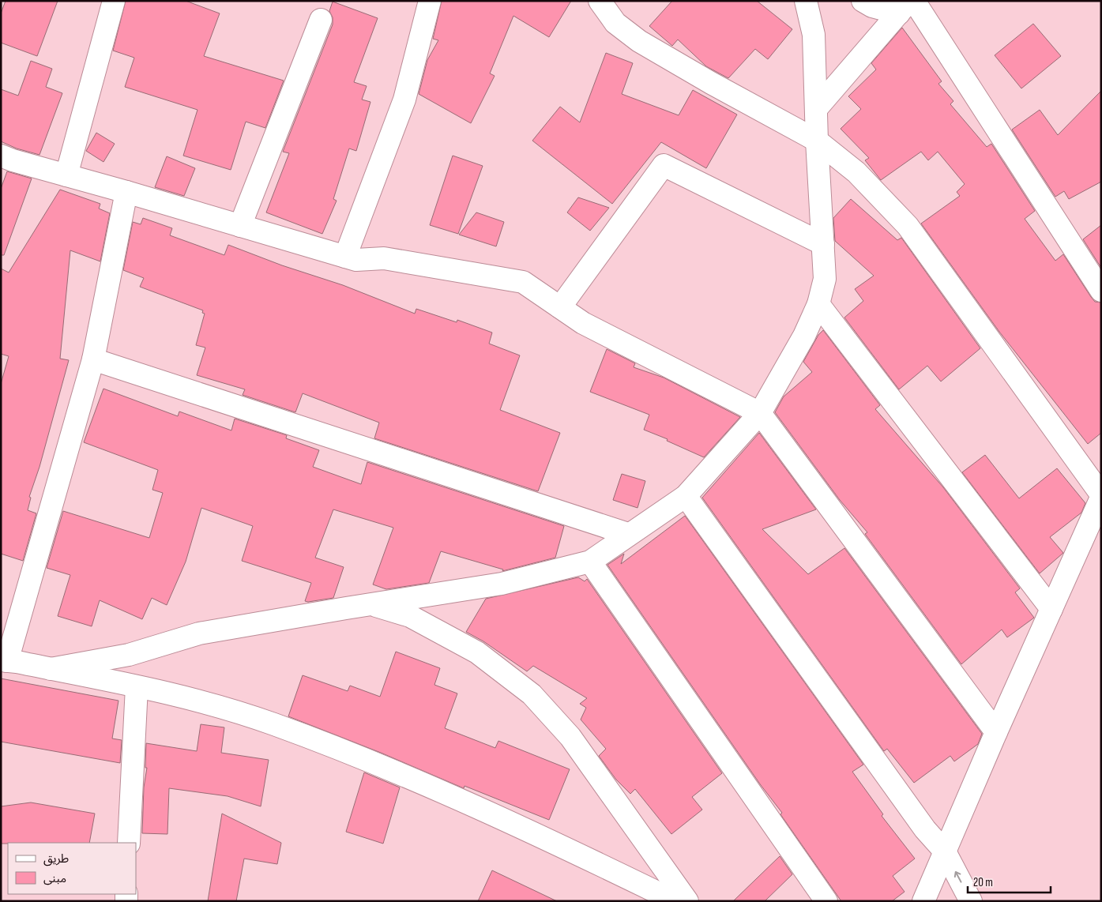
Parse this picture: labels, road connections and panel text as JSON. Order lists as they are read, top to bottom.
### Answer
{
  "legend": ["طريق", "مبنى"],
  "scale_bar": "20 m"
}
